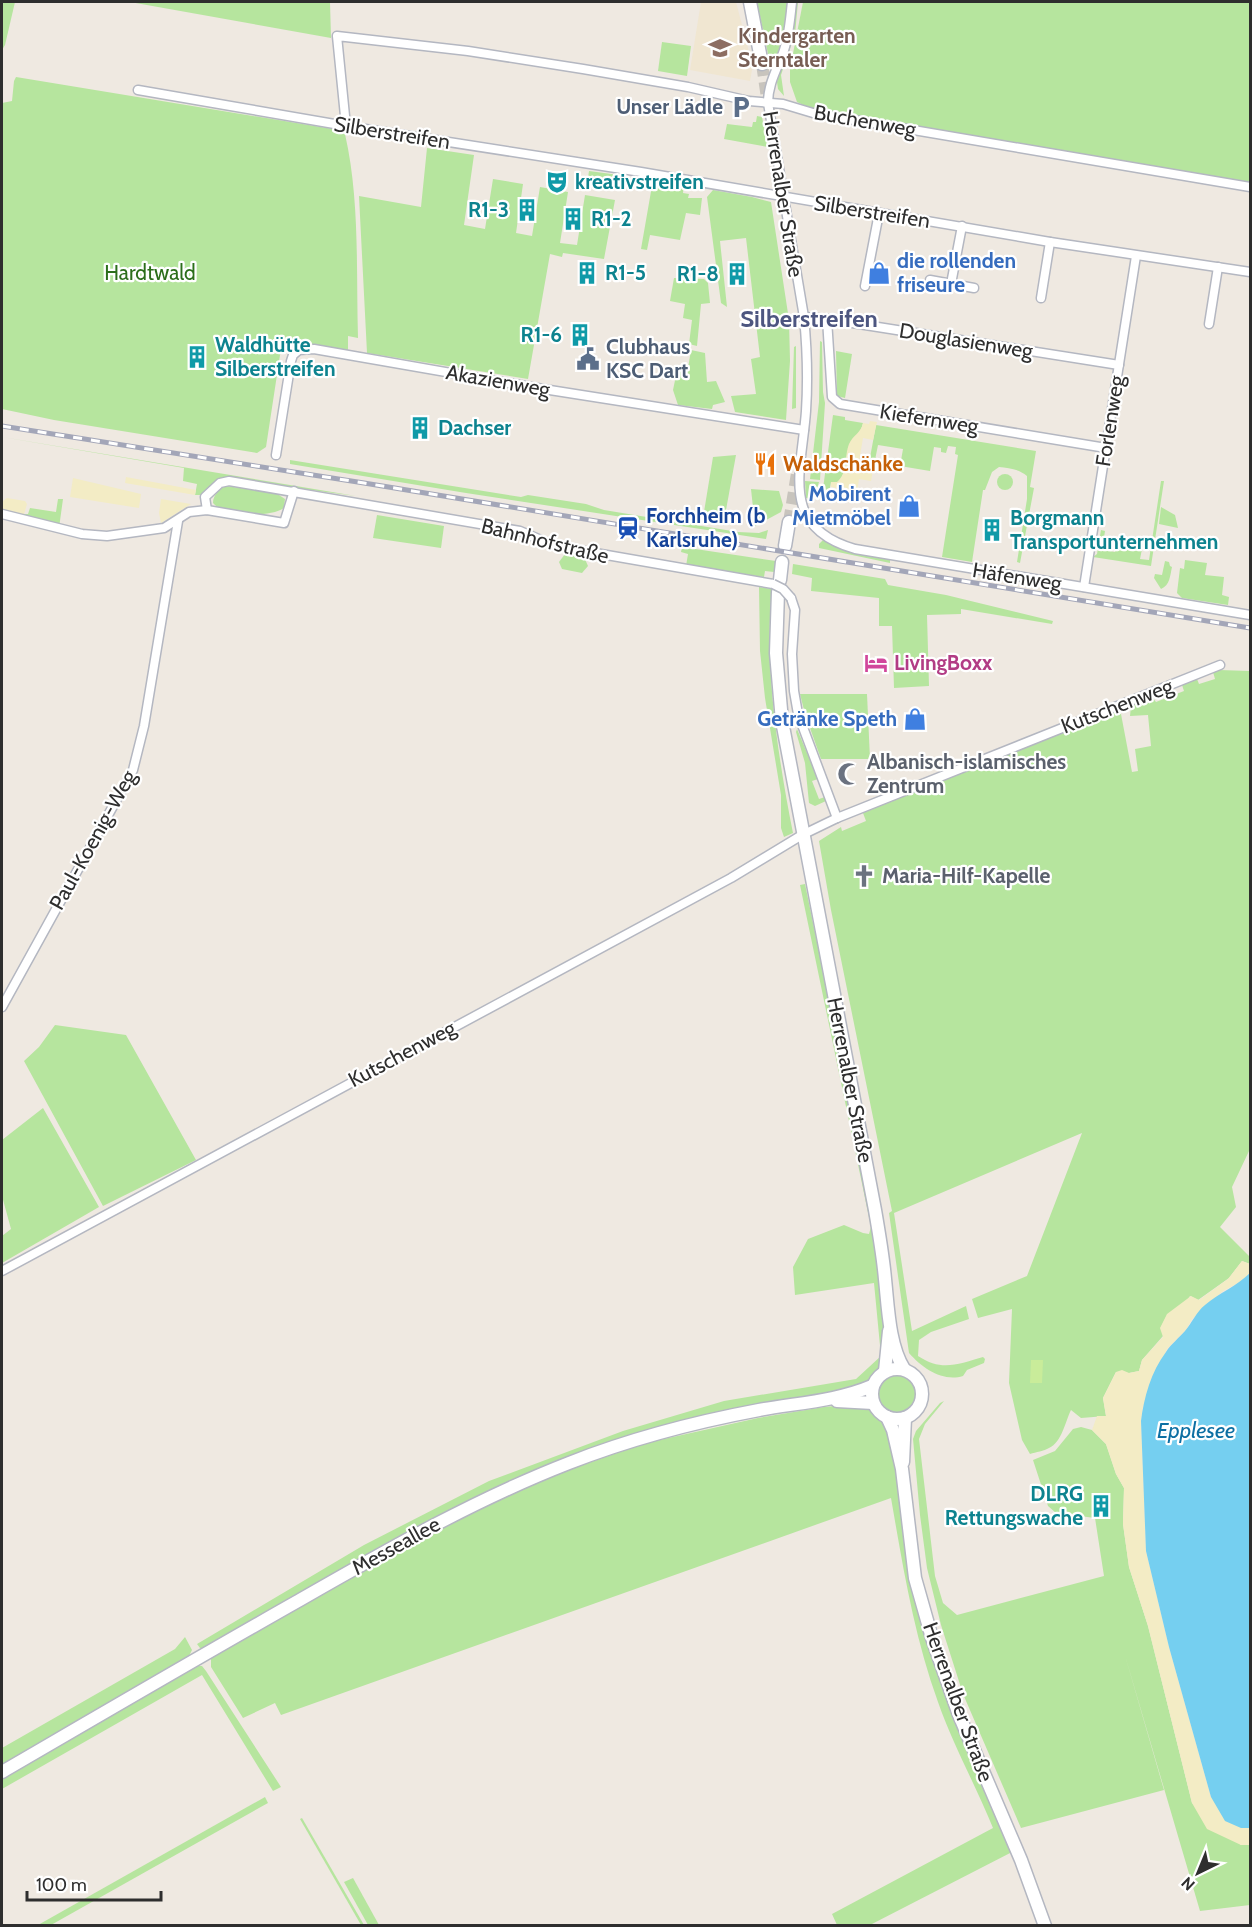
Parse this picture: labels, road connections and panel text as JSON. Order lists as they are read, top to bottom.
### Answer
{
  "streets": {
    "street": [
      "Buchenweg",
      "Silberstreifen",
      "Herrenalber Straße",
      "Douglasienweg",
      "Akazienweg",
      "Kiefernweg",
      "Forlenweg",
      "Bahnhofstraße",
      "Häfenweg",
      "Kutschenweg",
      "Paul-Koenig-Weg",
      "Messeallee"
    ]
  },
  "crossings": [
    ["Buchenweg", "Silberstreifen"],
    ["Buchenweg", "Herrenalber Straße"],
    ["Silberstreifen", "Herrenalber Straße"],
    ["Silberstreifen", "Forlenweg"],
    ["Herrenalber Straße", "Douglasienweg"],
    ["Herrenalber Straße", "Akazienweg"],
    ["Herrenalber Straße", "Bahnhofstraße"],
    ["Herrenalber Straße", "Häfenweg"],
    ["Herrenalber Straße", "Kutschenweg"],
    ["Herrenalber Straße", "Messeallee"],
    ["Douglasienweg", "Kiefernweg"],
    ["Douglasienweg", "Forlenweg"],
    ["Kiefernweg", "Forlenweg"],
    ["Forlenweg", "Häfenweg"],
    ["Bahnhofstraße", "Kutschenweg"]
  ],
  "districts": ["Silberstreifen"],
  "water": ["Epplesee"],
  "parks": ["Hardtwald"],
  "places": {
    "school or university": ["Kindergarten Sterntaler"],
    "parking": ["Unser Lädle"],
    "theatre": ["kreativstreifen"],
    "building": [
      "R1-3",
      "R1-2",
      "R1-5",
      "R1-8",
      "R1-6",
      "Waldhütte Silberstreifen",
      "Dachser",
      "Borgmann Transportunternehmen",
      "DLRG Rettungswache"
    ],
    "shop": ["die rollenden friseure", "Mobirent Mietmöbel", "Getränke Speth"],
    "public building": ["Clubhaus KSC Dart"],
    "restaurant": ["Waldschänke"],
    "station": ["Forchheim (b Karlsruhe)"],
    "hotel": ["LivingBoxx"],
    "mosque": ["Albanisch-islamisches Zentrum"],
    "church": ["Maria-Hilf-Kapelle"]
  },
  "scale_bar": "100 m",
  "north": "bottom left"
}
